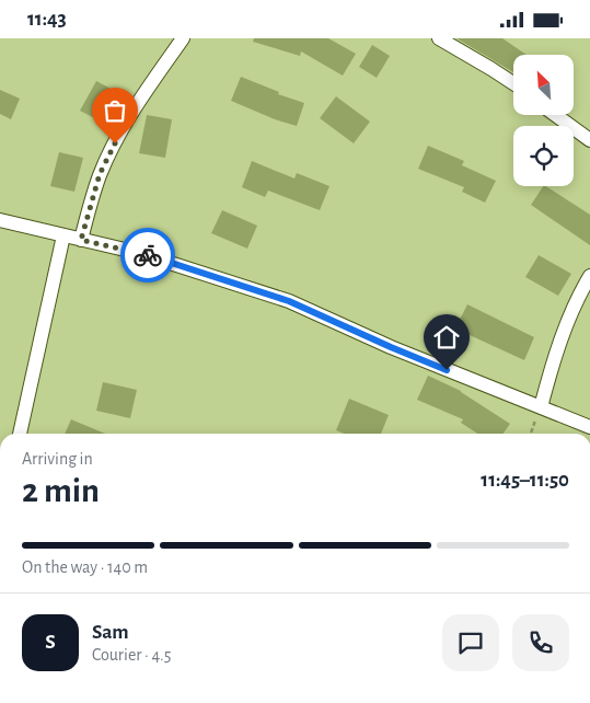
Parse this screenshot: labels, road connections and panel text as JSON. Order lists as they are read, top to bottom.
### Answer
{
  "north": "top left",
  "page": {
    "status": "11:43",
    "heading": ["2 min", "Arriving in", "11:45–11:50"],
    "panel": ["Sam", "Courier · 4.5"],
    "bar": "On the way · 140 m",
    "round": "S"
  }
}
